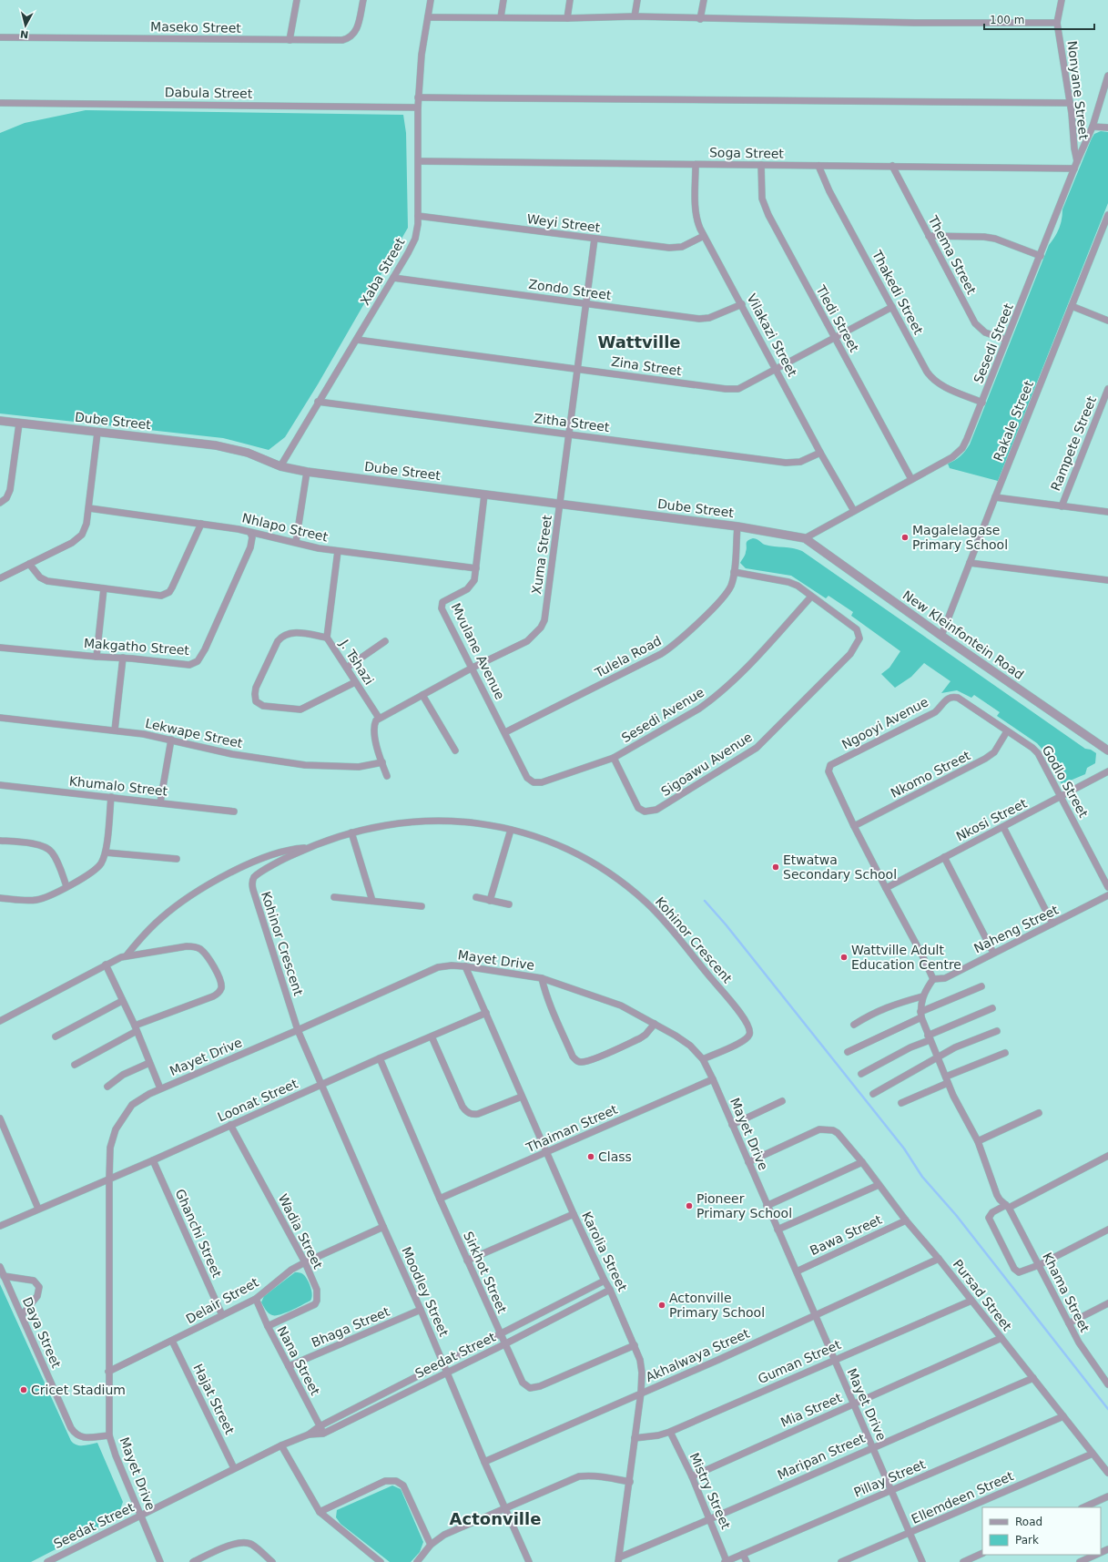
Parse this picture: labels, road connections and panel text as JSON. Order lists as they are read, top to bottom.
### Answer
{
  "streets": {
    "street": [
      "Maseko Street",
      "Nonyane Street",
      "Dabula Street",
      "Soga Street",
      "Weyi Street",
      "Thema Street",
      "Xaba Street",
      "Zondo Street",
      "Thakedi Street",
      "Tledi Street",
      "Vilakazi Street",
      "Sesedi Street",
      "Zina Street",
      "Dube Street",
      "Rakale Street",
      "Zitha Street",
      "Rampete Street",
      "Nhlapo Street",
      "Xuma Street",
      "New Kleinfontein Road",
      "Makgatho Street",
      "Mvulane Avenue",
      "Tulela Road",
      "J. Tshazi",
      "Sesedi Avenue",
      "Ngooyi Avenue",
      "Lekwape Street",
      "Sigoawu Avenue",
      "Nkomo Street",
      "Godlo Street",
      "Khumalo Street",
      "Nkosi Street",
      "Naheng Street",
      "Kohinor Crescent",
      "Mayet Drive",
      "Loonat Street",
      "Thaiman Street",
      "Wadia Street",
      "Ghanchi Street",
      "Bawa Street",
      "Karolia Street",
      "Sirkhot Street",
      "Moodley Street",
      "Khama Street",
      "Pursad Street",
      "Delair Street",
      "Bhaga Street",
      "Daya Street",
      "Seedat Street",
      "Akhalwaya Street",
      "Nana Street",
      "Guman Street",
      "Hajat Street",
      "Mia Street",
      "Maripan Street",
      "Pillay Street",
      "Mistry Street",
      "Ellemdeen Street"
    ]
  },
  "crossings": [
    ["Nonyane Street", "Sesedi Street"],
    ["Dabula Street", "Xaba Street"],
    ["Soga Street", "Thema Street"],
    ["Soga Street", "Xaba Street"],
    ["Soga Street", "Thakedi Street"],
    ["Soga Street", "Tledi Street"],
    ["Soga Street", "Vilakazi Street"],
    ["Soga Street", "Sesedi Street"],
    ["Weyi Street", "Xaba Street"],
    ["Weyi Street", "Vilakazi Street"],
    ["Weyi Street", "Xuma Street"],
    ["Thema Street", "Sesedi Street"],
    ["Xaba Street", "Zondo Street"],
    ["Xaba Street", "Zina Street"],
    ["Xaba Street", "Dube Street"],
    ["Xaba Street", "Zitha Street"],
    ["Zondo Street", "Vilakazi Street"],
    ["Zondo Street", "Xuma Street"],
    ["Thakedi Street", "Sesedi Street"],
    ["Thakedi Street", "Zina Street"],
    ["Tledi Street", "Sesedi Street"],
    ["Tledi Street", "Zina Street"],
    ["Vilakazi Street", "Sesedi Street"],
    ["Vilakazi Street", "Zina Street"],
    ["Vilakazi Street", "Zitha Street"],
    ["Sesedi Street", "Dube Street"],
    ["Sesedi Street", "New Kleinfontein Road"],
    ["Zina Street", "Xuma Street"],
    ["Dube Street", "Xuma Street"],
    ["Dube Street", "New Kleinfontein Road"],
    ["Dube Street", "Mvulane Avenue"],
    ["Dube Street", "Tulela Road"],
    ["Rakale Street", "New Kleinfontein Road"],
    ["Zitha Street", "Xuma Street"],
    ["Nhlapo Street", "Makgatho Street"],
    ["Nhlapo Street", "Mvulane Avenue"],
    ["Nhlapo Street", "J. Tshazi"],
    ["Xuma Street", "Mvulane Avenue"],
    ["Xuma Street", "J. Tshazi"],
    ["Mvulane Avenue", "Tulela Road"],
    ["Mvulane Avenue", "Sesedi Avenue"],
    ["Sesedi Avenue", "Sigoawu Avenue"],
    ["Ngooyi Avenue", "Nkomo Street"],
    ["Ngooyi Avenue", "Godlo Street"],
    ["Nkomo Street", "Godlo Street"],
    ["Godlo Street", "Nkosi Street"],
    ["Kohinor Crescent", "Mayet Drive"],
    ["Kohinor Crescent", "Moodley Street"],
    ["Mayet Drive", "Loonat Street"],
    ["Mayet Drive", "Thaiman Street"],
    ["Mayet Drive", "Bawa Street"],
    ["Mayet Drive", "Karolia Street"],
    ["Mayet Drive", "Moodley Street"],
    ["Mayet Drive", "Pursad Street"],
    ["Mayet Drive", "Delair Street"],
    ["Mayet Drive", "Daya Street"],
    ["Mayet Drive", "Seedat Street"],
    ["Mayet Drive", "Akhalwaya Street"],
    ["Mayet Drive", "Guman Street"],
    ["Mayet Drive", "Mia Street"],
    ["Mayet Drive", "Maripan Street"],
    ["Mayet Drive", "Pillay Street"],
    ["Mayet Drive", "Ellemdeen Street"],
    ["Loonat Street", "Wadia Street"],
    ["Loonat Street", "Ghanchi Street"],
    ["Loonat Street", "Karolia Street"],
    ["Loonat Street", "Sirkhot Street"],
    ["Loonat Street", "Moodley Street"],
    ["Thaiman Street", "Karolia Street"],
    ["Thaiman Street", "Sirkhot Street"],
    ["Wadia Street", "Delair Street"],
    ["Wadia Street", "Nana Street"],
    ["Ghanchi Street", "Delair Street"],
    ["Bawa Street", "Pursad Street"],
    ["Karolia Street", "Sirkhot Street"],
    ["Karolia Street", "Seedat Street"],
    ["Karolia Street", "Akhalwaya Street"],
    ["Karolia Street", "Guman Street"],
    ["Karolia Street", "Maripan Street"],
    ["Sirkhot Street", "Seedat Street"],
    ["Moodley Street", "Delair Street"],
    ["Moodley Street", "Bhaga Street"],
    ["Moodley Street", "Seedat Street"],
    ["Moodley Street", "Akhalwaya Street"],
    ["Pursad Street", "Akhalwaya Street"],
    ["Pursad Street", "Guman Street"],
    ["Pursad Street", "Mia Street"],
    ["Pursad Street", "Maripan Street"],
    ["Pursad Street", "Pillay Street"],
    ["Pursad Street", "Ellemdeen Street"],
    ["Delair Street", "Nana Street"],
    ["Delair Street", "Hajat Street"],
    ["Bhaga Street", "Nana Street"],
    ["Seedat Street", "Nana Street"],
    ["Seedat Street", "Hajat Street"],
    ["Guman Street", "Mistry Street"],
    ["Mia Street", "Mistry Street"],
    ["Maripan Street", "Mistry Street"],
    ["Pillay Street", "Mistry Street"]
  ],
  "districts": ["Wattville", "Actonville"],
  "places": [
    "Magalelagase Primary School",
    "Etwatwa Secondary School",
    "Wattville Adult Education Centre",
    "Class",
    "Pioneer Primary School",
    "Actonville Primary School",
    "Cricet Stadium"
  ],
  "legend": ["Road", "Park"],
  "scale_bar": "100 m",
  "north": "bottom"
}
